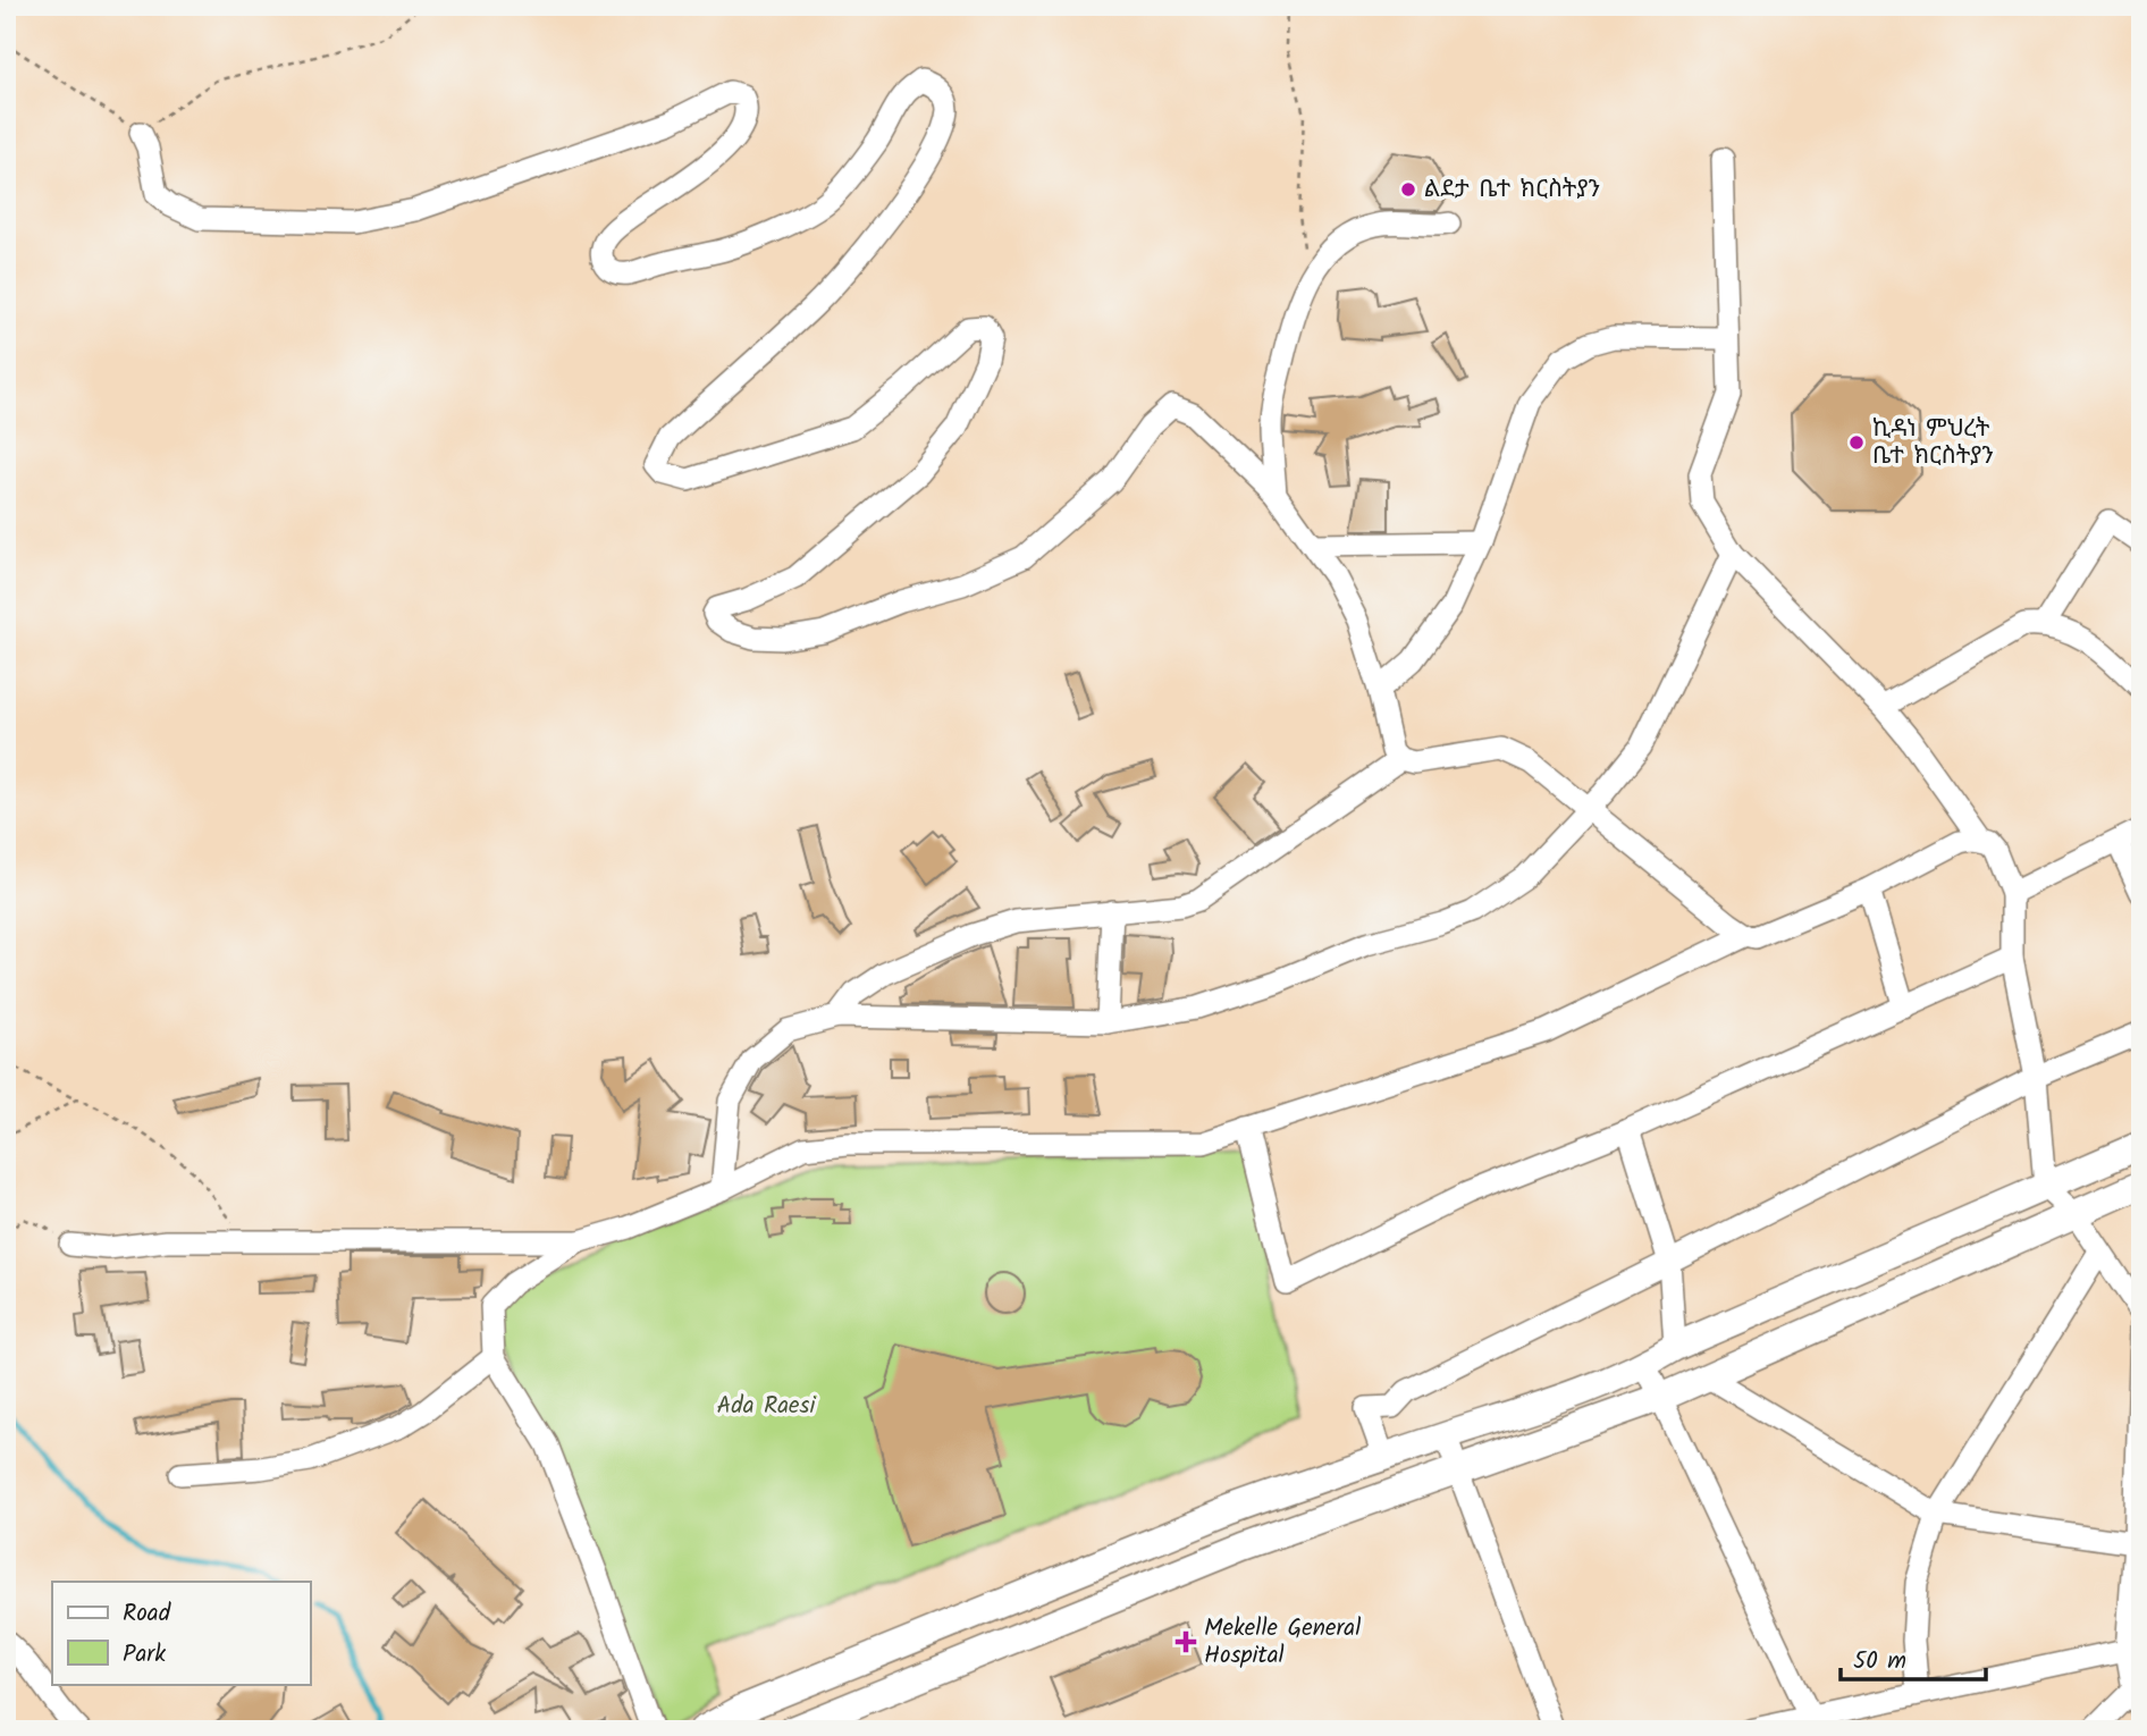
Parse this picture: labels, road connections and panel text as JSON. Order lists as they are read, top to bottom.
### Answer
{
  "parks": ["Ada Raesi"],
  "places": {
    "other": ["ልደታ ቤተ ክርስትያን", "ኪዳነ ምህረት ቤተ ክርስትያን"],
    "health": ["Mekelle General Hospital"]
  },
  "legend": ["Road", "Park"],
  "scale_bar": "50 m"
}
